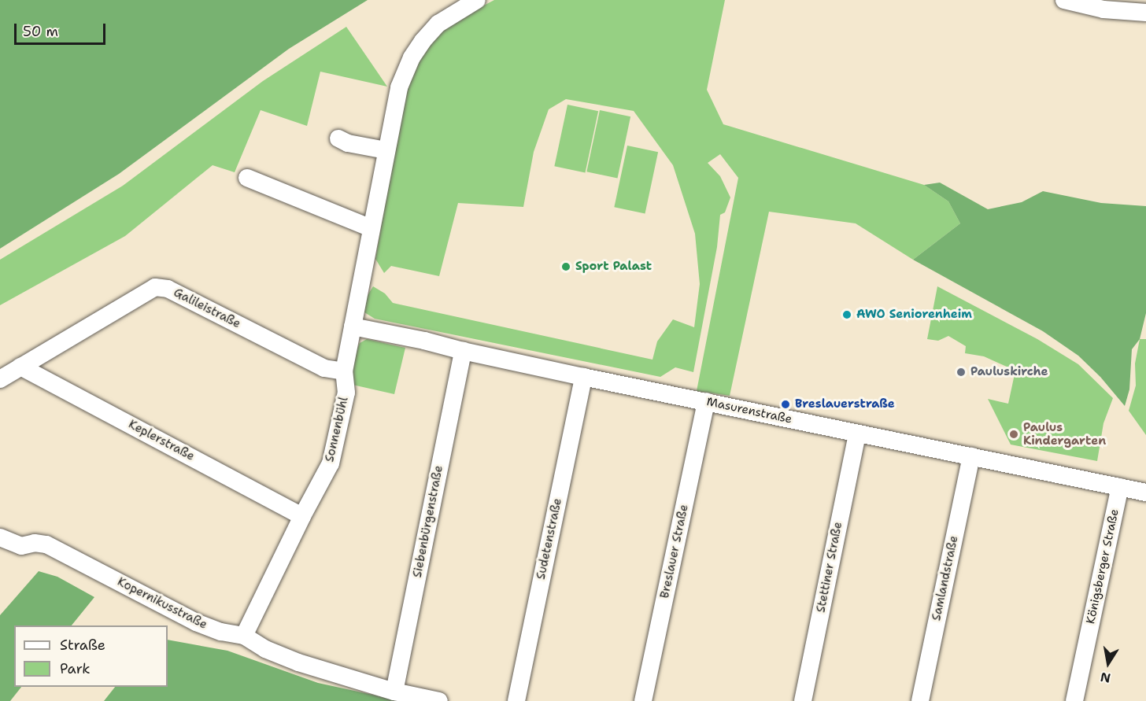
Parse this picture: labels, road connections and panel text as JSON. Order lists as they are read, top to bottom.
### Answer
{
  "streets": {
    "street": [
      "Galileistraße",
      "Masurenstraße",
      "Sonnenbühl",
      "Keplerstraße",
      "Siebenbürgenstraße",
      "Sudetenstraße",
      "Breslauer Straße",
      "Königsberger Straße",
      "Stettiner Straße",
      "Samlandstraße",
      "Kopernikusstraße"
    ]
  },
  "crossings": [
    ["Galileistraße", "Sonnenbühl"],
    ["Galileistraße", "Keplerstraße"],
    ["Masurenstraße", "Sonnenbühl"],
    ["Masurenstraße", "Siebenbürgenstraße"],
    ["Masurenstraße", "Sudetenstraße"],
    ["Masurenstraße", "Breslauer Straße"],
    ["Masurenstraße", "Königsberger Straße"],
    ["Masurenstraße", "Stettiner Straße"],
    ["Masurenstraße", "Samlandstraße"],
    ["Sonnenbühl", "Keplerstraße"],
    ["Sonnenbühl", "Kopernikusstraße"],
    ["Siebenbürgenstraße", "Kopernikusstraße"]
  ],
  "places": [
    "Sport Palast",
    "AWO Seniorenheim",
    "Pauluskirche",
    "Breslauerstraße",
    "Paulus Kindergarten"
  ],
  "legend": ["Straße", "Park"],
  "scale_bar": "50 m",
  "north": "bottom"
}
